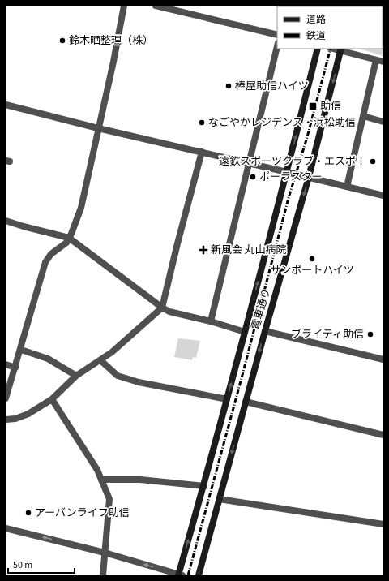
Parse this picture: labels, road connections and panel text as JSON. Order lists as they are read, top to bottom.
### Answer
{
  "streets": {
    "street": ["電車通り"]
  },
  "places": {
    "other": [
      "鈴木晒整理（株）",
      "棒屋助信ハイツ",
      "なごやかレジデンス・浜松助信",
      "遠鉄スポーツクラブ・エスポⅠ",
      "ポーラスター",
      "サンポートハイツ",
      "ブライティ助信",
      "アーバンライフ助信"
    ],
    "transit": ["助信"],
    "health": ["新風会 丸山病院"]
  },
  "legend": ["道路", "鉄道"],
  "scale_bar": "50 m"
}
